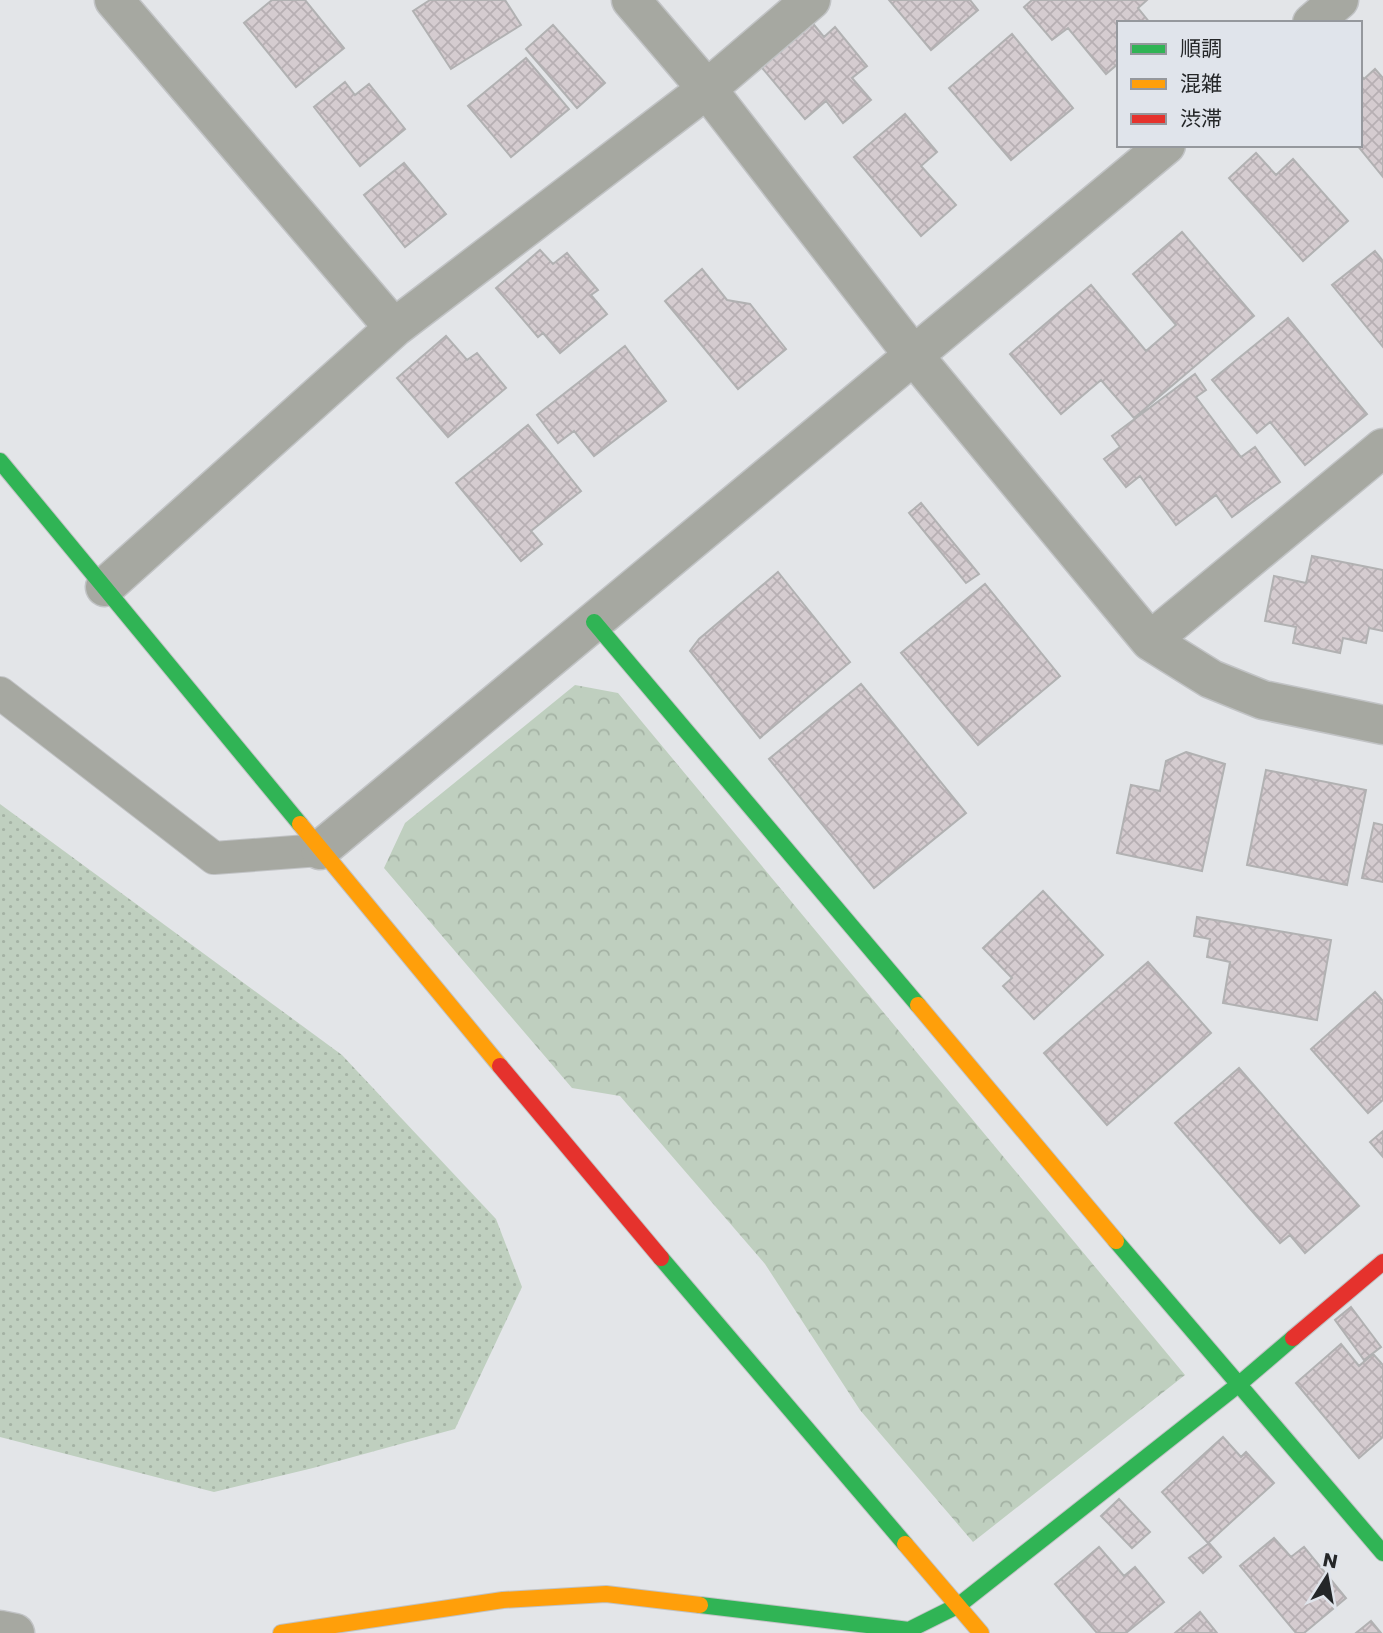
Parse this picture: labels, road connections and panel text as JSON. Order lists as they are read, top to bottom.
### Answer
{
  "legend": ["順調", "混雑", "渋滞"],
  "north": "top"
}
